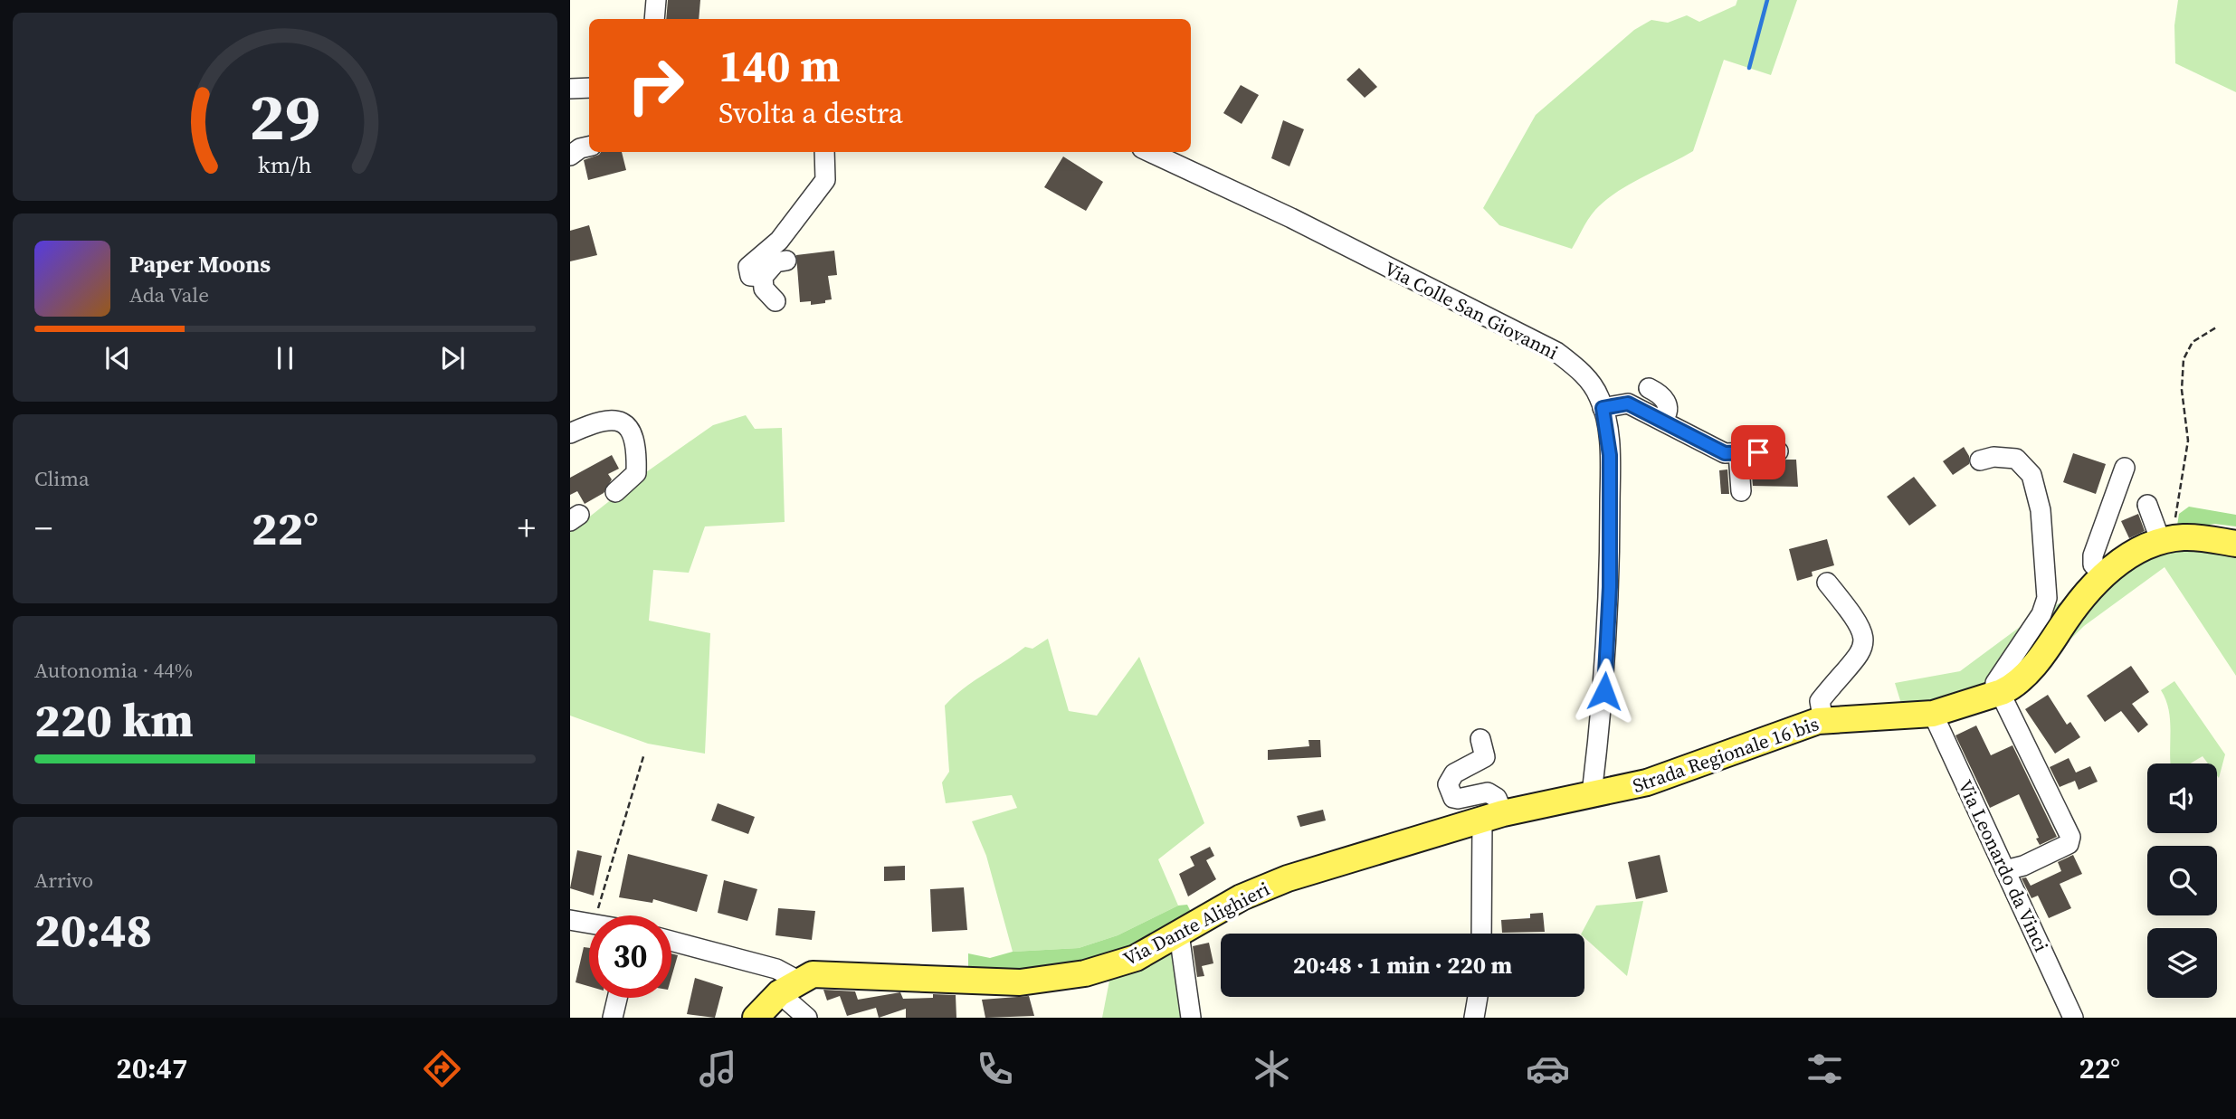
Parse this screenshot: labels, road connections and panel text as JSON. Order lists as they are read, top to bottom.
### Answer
{
  "streets": {
    "main road": ["Strada Regionale 16 bis", "Via Dante Alighieri"],
    "street": ["Via Colle San Giovanni", "Via Leonardo da Vinci"]
  },
  "crossings": [
    ["Via Colle San Giovanni", "Strada Regionale 16 bis"],
    ["Strada Regionale 16 bis", "Via Leonardo da Vinci"],
    ["Strada Regionale 16 bis", "Via Dante Alighieri"]
  ],
  "page": {
    "turn": ["140 m", "Svolta a destra"],
    "song": ["Paper Moons", "Ada Vale"],
    "tile": [
      "Clima",
      ["Autonomia · 44%", "220 km"],
      ["Arrivo", "20:48"]
    ],
    "heat": ["−", "22°", "+"],
    "limit": "30",
    "trip": "20:48 · 1 min · 220 m",
    "tabs": ["20:47", "22°"],
    "gauge": ["29", "km/h"]
  }
}
